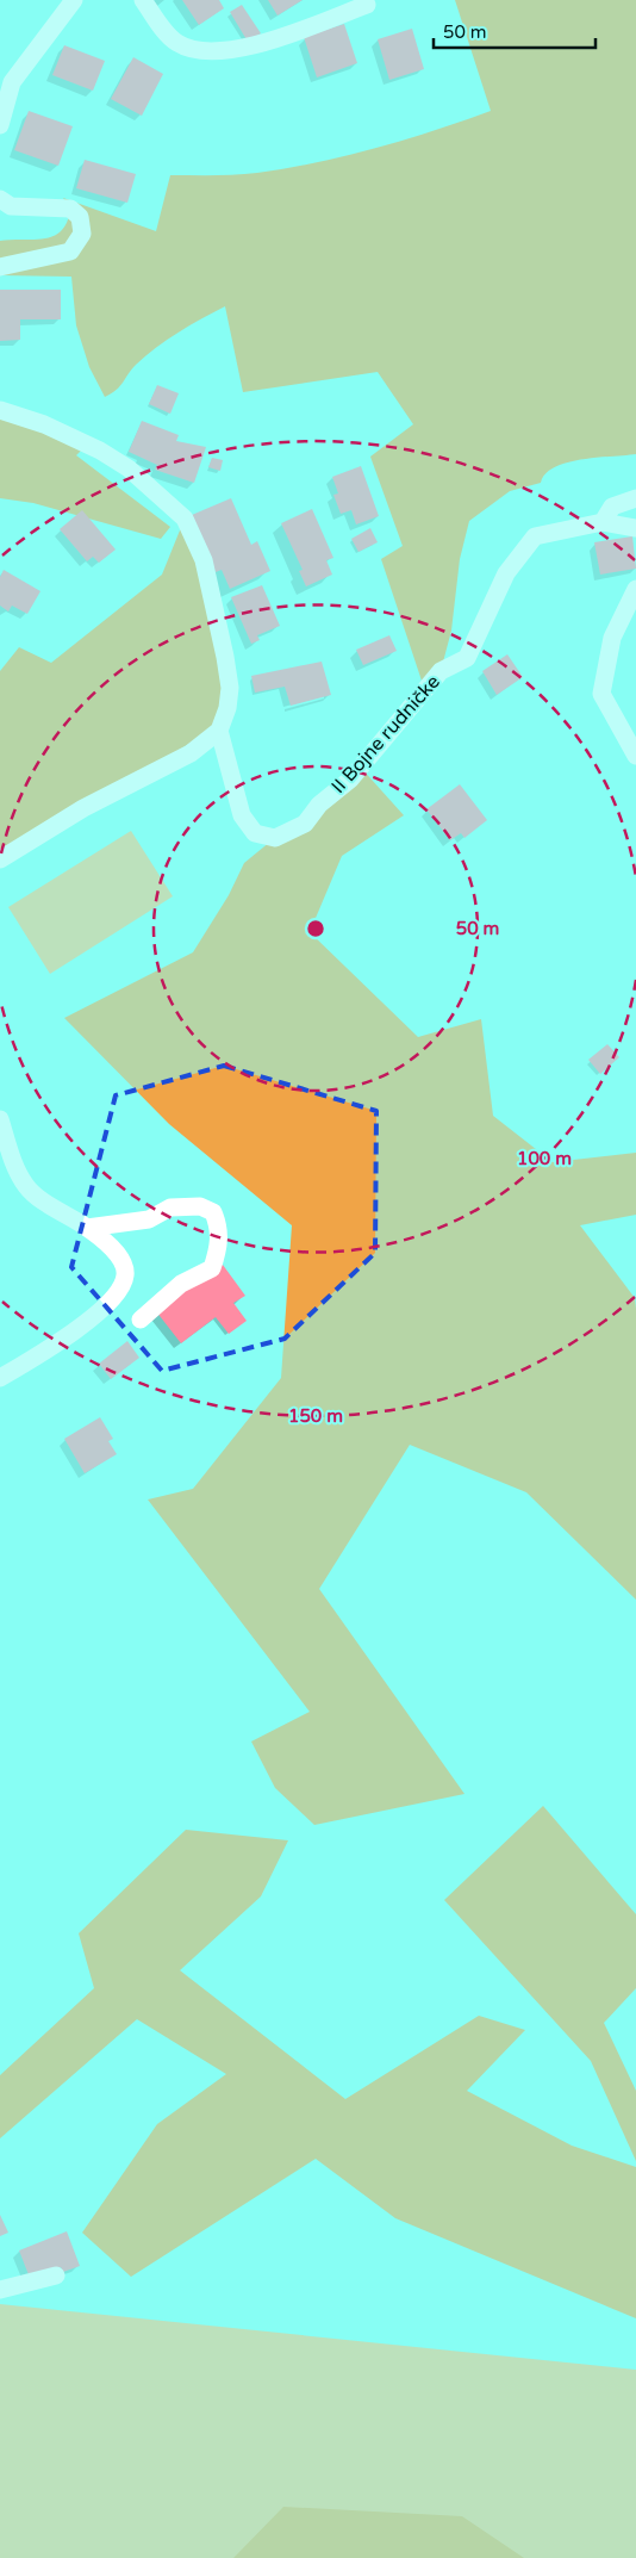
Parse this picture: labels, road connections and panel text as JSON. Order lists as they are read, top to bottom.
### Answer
{
  "streets": {
    "street": ["II Bojne rudničke"]
  },
  "scale_bar": "50 m",
  "rings": ["50 m", "100 m", "150 m"]
}
